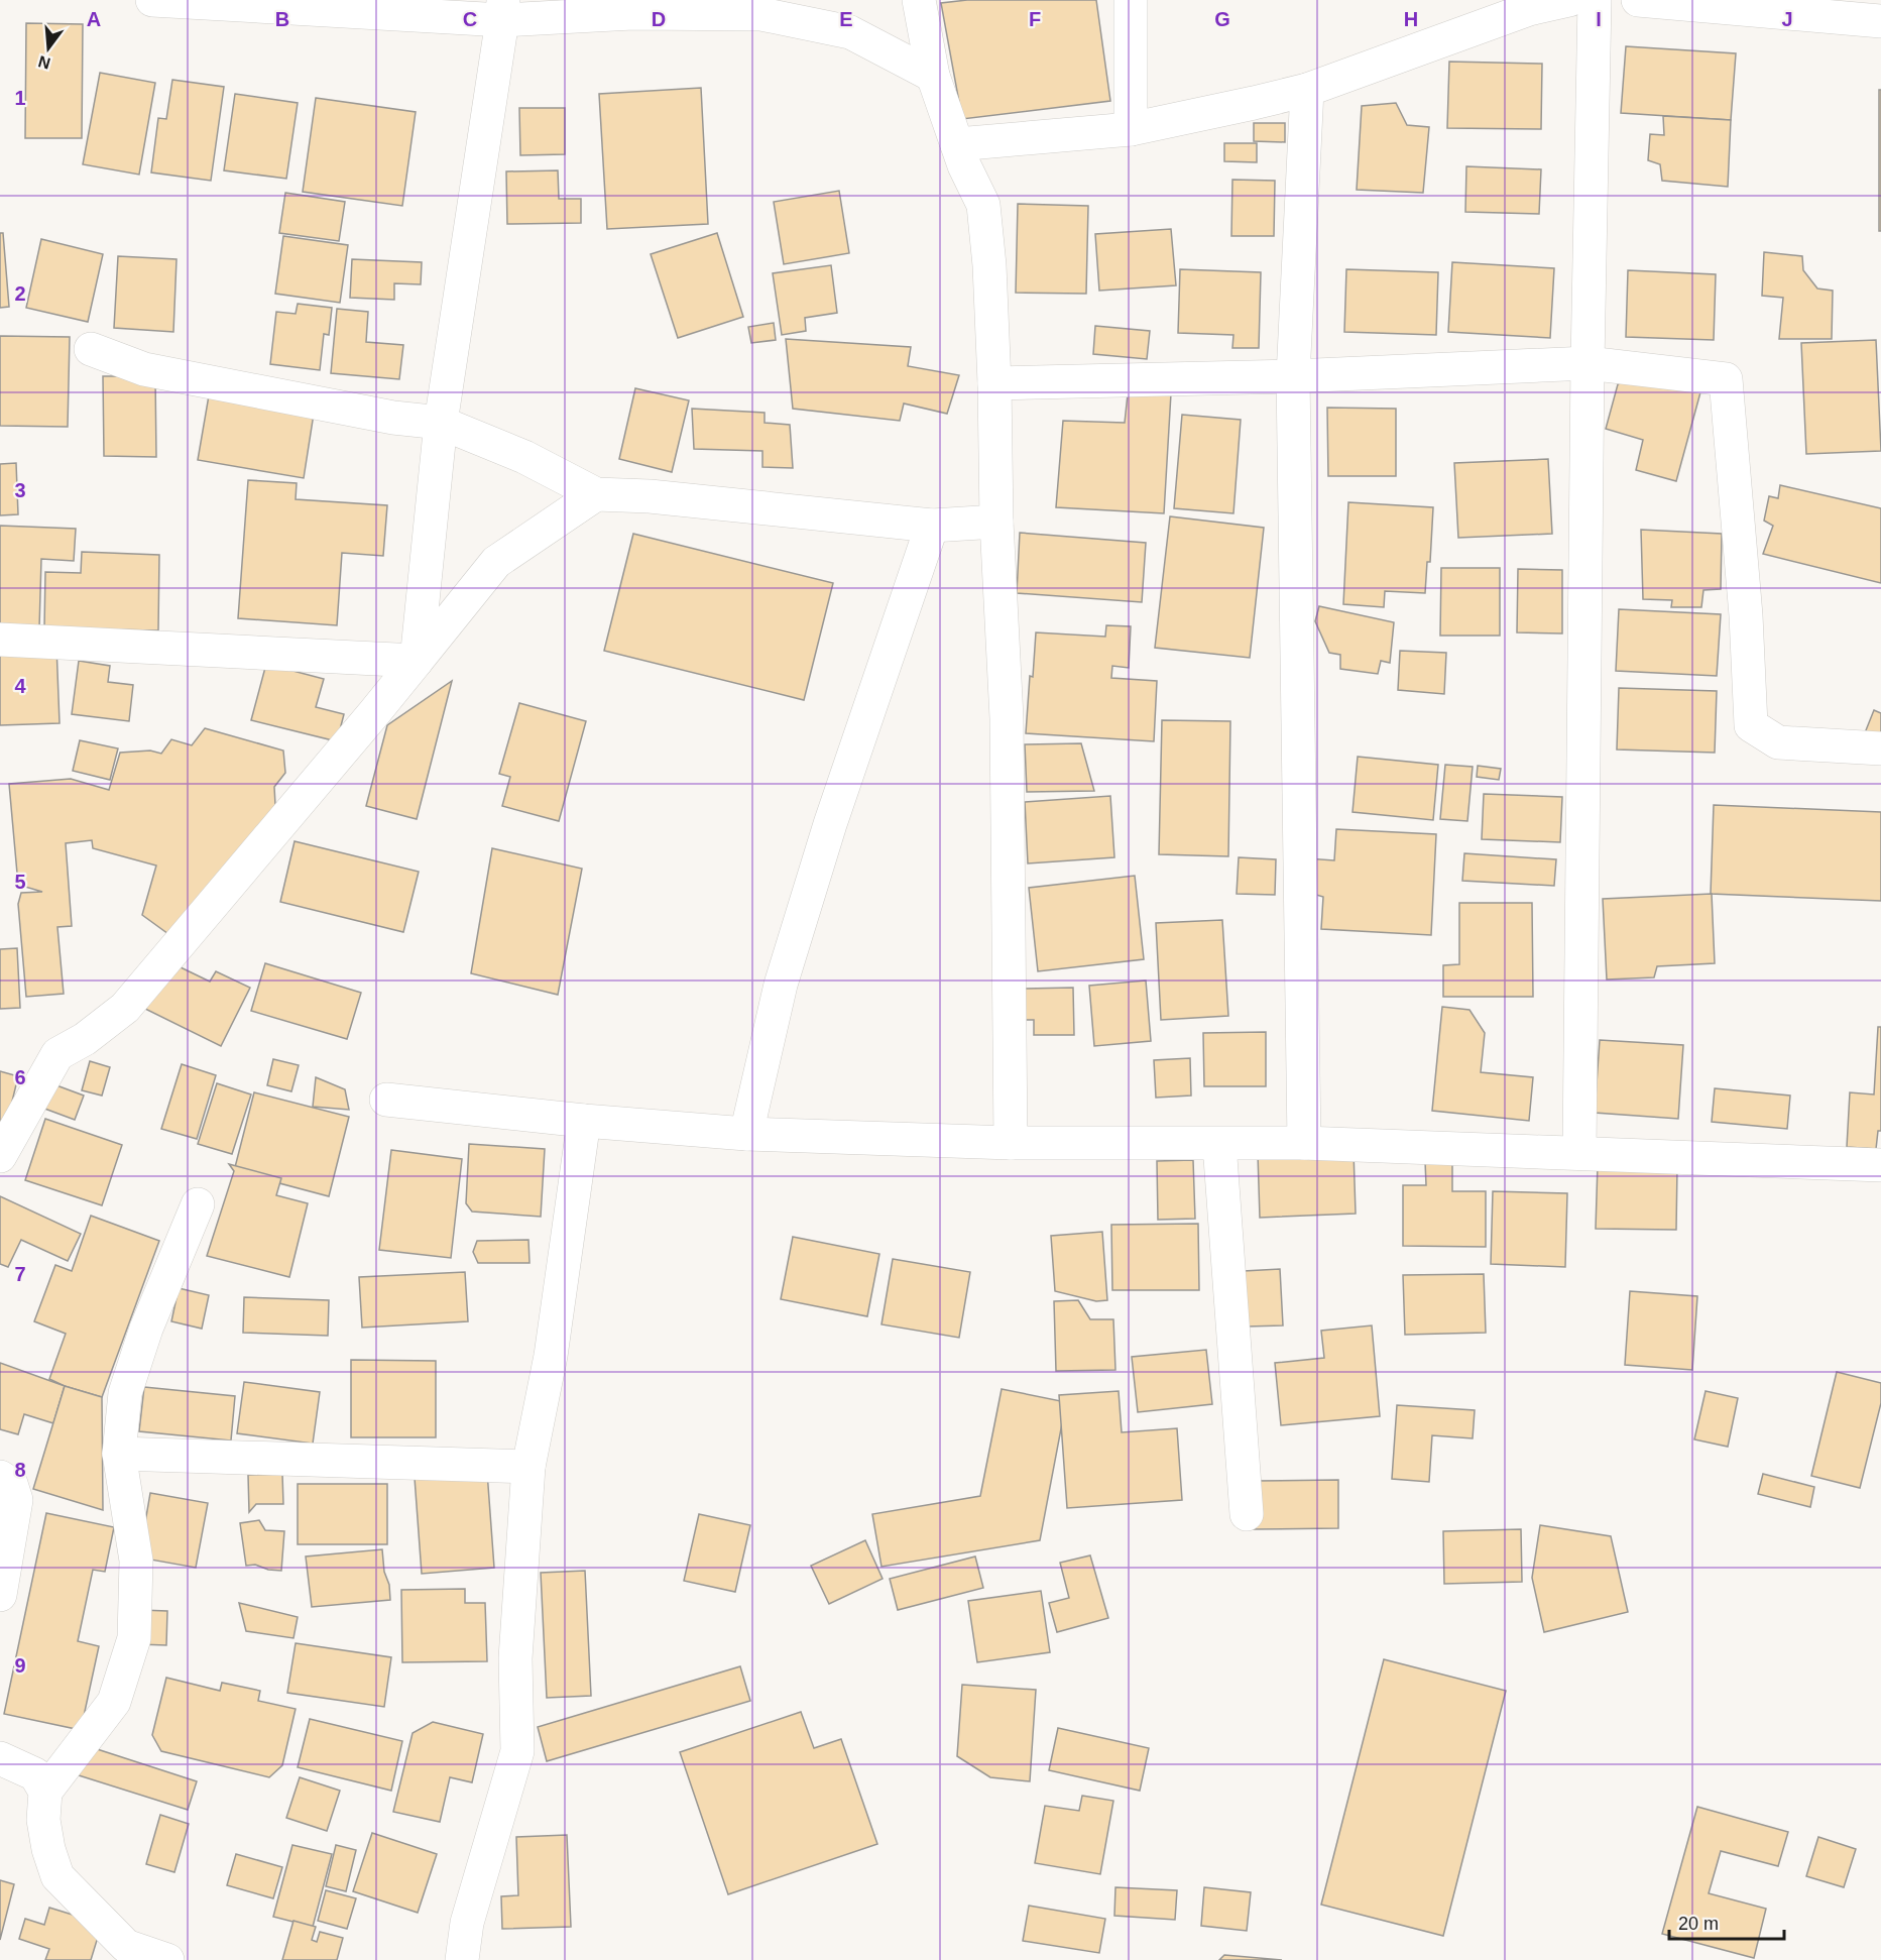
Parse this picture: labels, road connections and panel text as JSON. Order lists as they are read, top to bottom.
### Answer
{
  "scale_bar": "20 m",
  "north": "bottom",
  "grid": {
    "columns": [
      "A",
      "B",
      "C",
      "D",
      "E",
      "F",
      "G",
      "H",
      "I",
      "J"
    ],
    "rows": [
      "1",
      "2",
      "3",
      "4",
      "5",
      "6",
      "7",
      "8",
      "9"
    ]
  }
}
